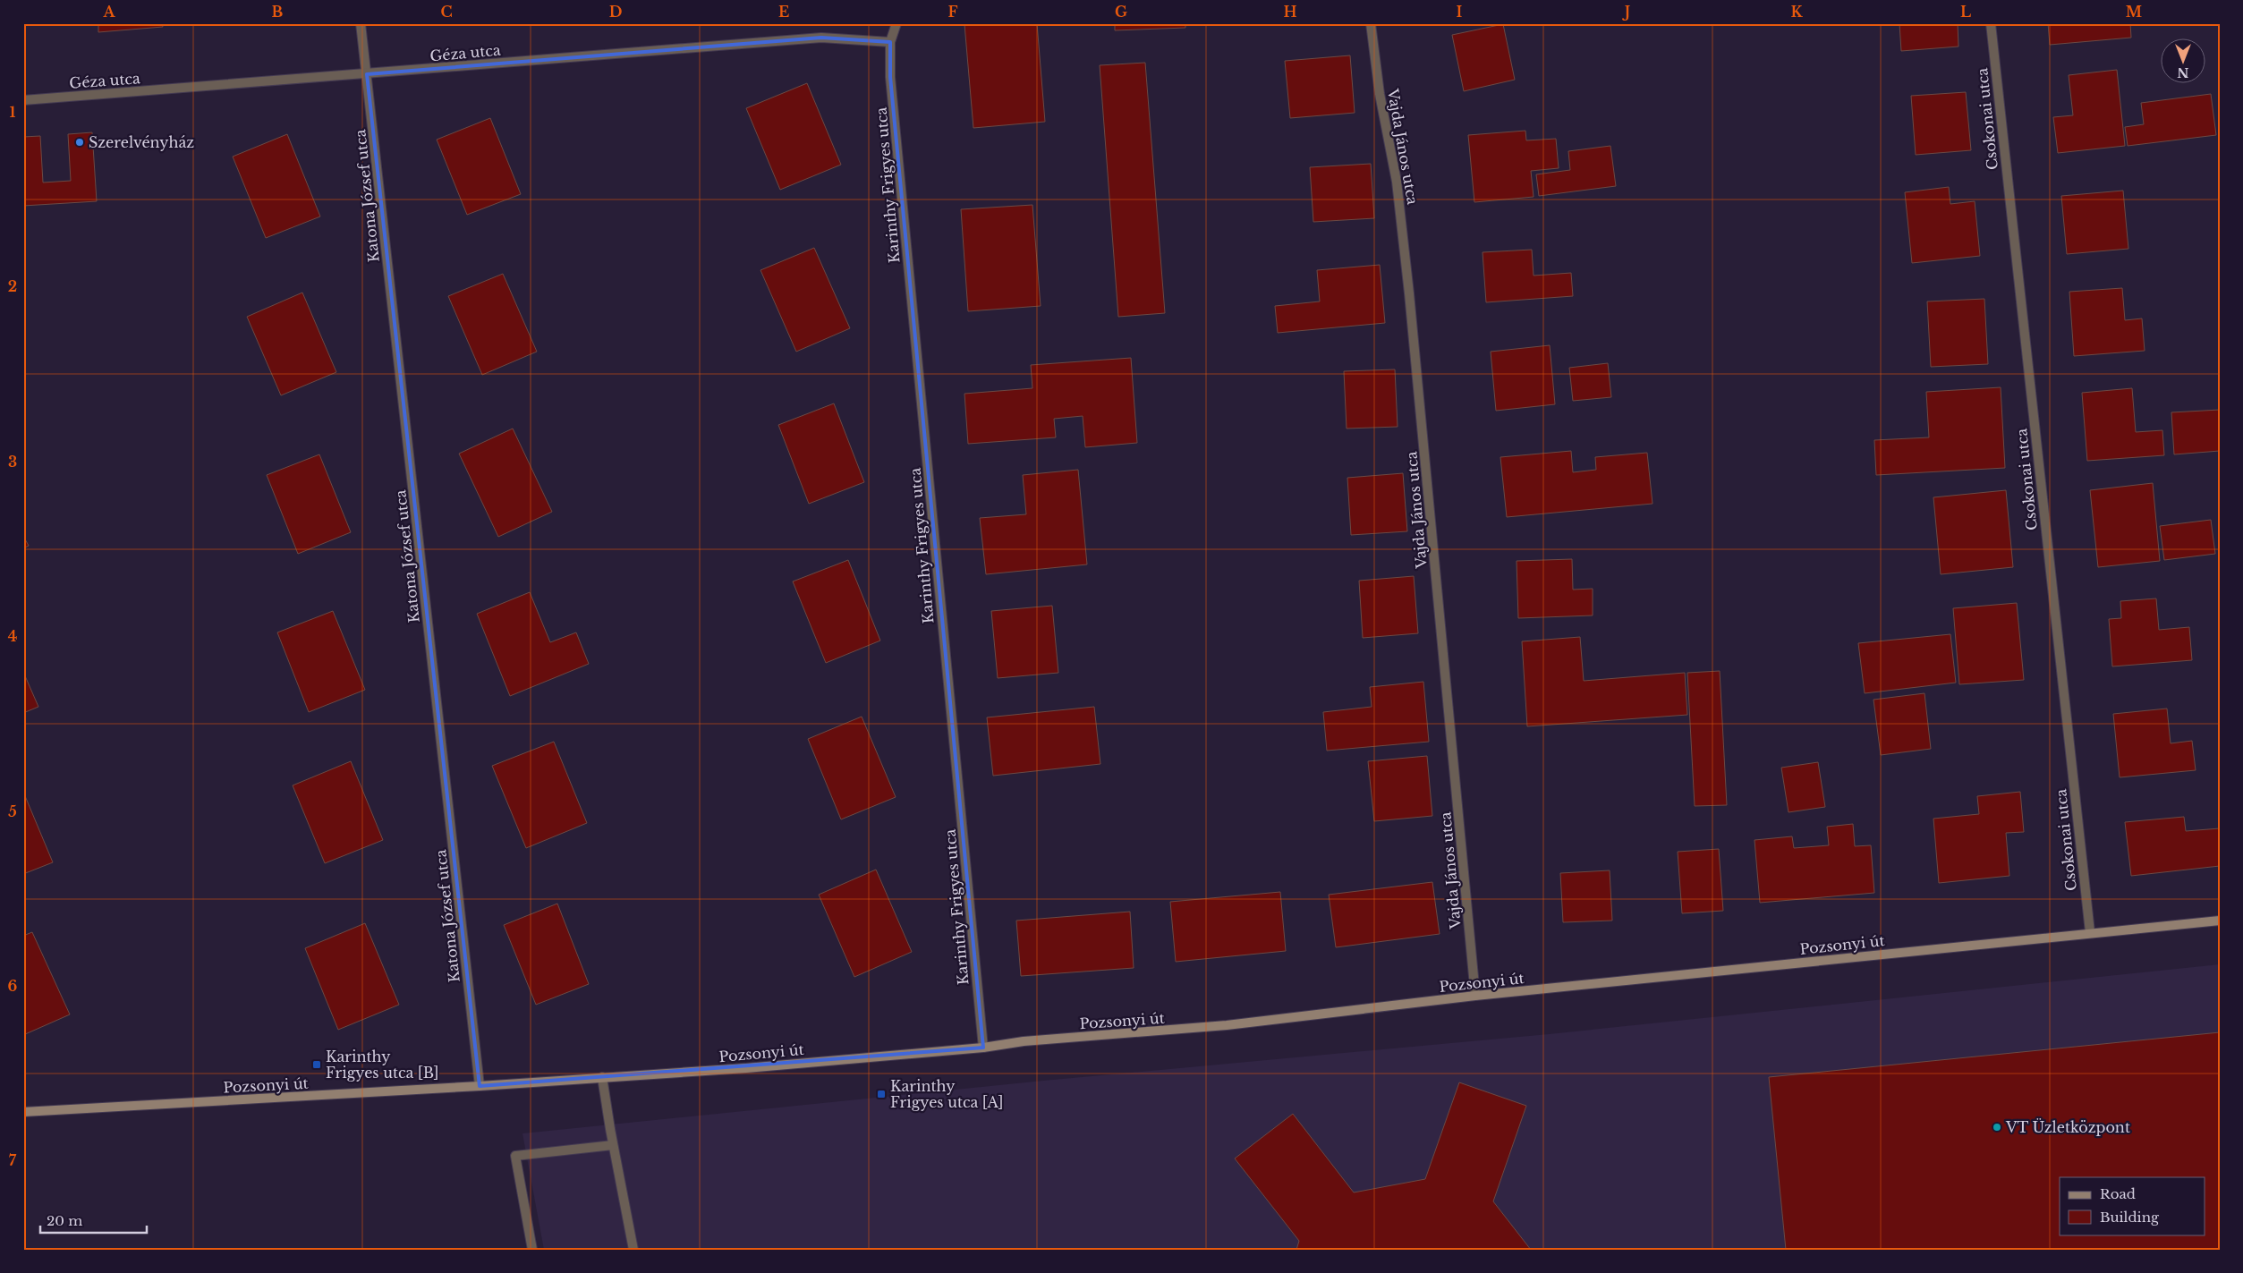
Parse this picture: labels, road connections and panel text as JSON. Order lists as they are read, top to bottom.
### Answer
{
  "streets": {
    "street": [
      "Géza utca",
      "Csokonai utca",
      "Vajda János utca",
      "Karinthy Frigyes utca",
      "Katona József utca",
      "Pozsonyi út"
    ]
  },
  "crossings": [
    ["Géza utca", "Karinthy Frigyes utca"],
    ["Géza utca", "Katona József utca"],
    ["Csokonai utca", "Pozsonyi út"],
    ["Vajda János utca", "Pozsonyi út"],
    ["Karinthy Frigyes utca", "Pozsonyi út"],
    ["Katona József utca", "Pozsonyi út"]
  ],
  "places": {
    "other": ["Szerelvényház", "VT Üzletközpont"],
    "transit": ["Karinthy Frigyes utca [B]", "Karinthy Frigyes utca [A]"]
  },
  "legend": ["Road", "Building"],
  "scale_bar": "20 m",
  "north": "bottom",
  "grid": {
    "columns": [
      "A",
      "B",
      "C",
      "D",
      "E",
      "F",
      "G",
      "H",
      "I",
      "J",
      "K",
      "L",
      "M"
    ],
    "rows": [
      "1",
      "2",
      "3",
      "4",
      "5",
      "6",
      "7"
    ]
  }
}
